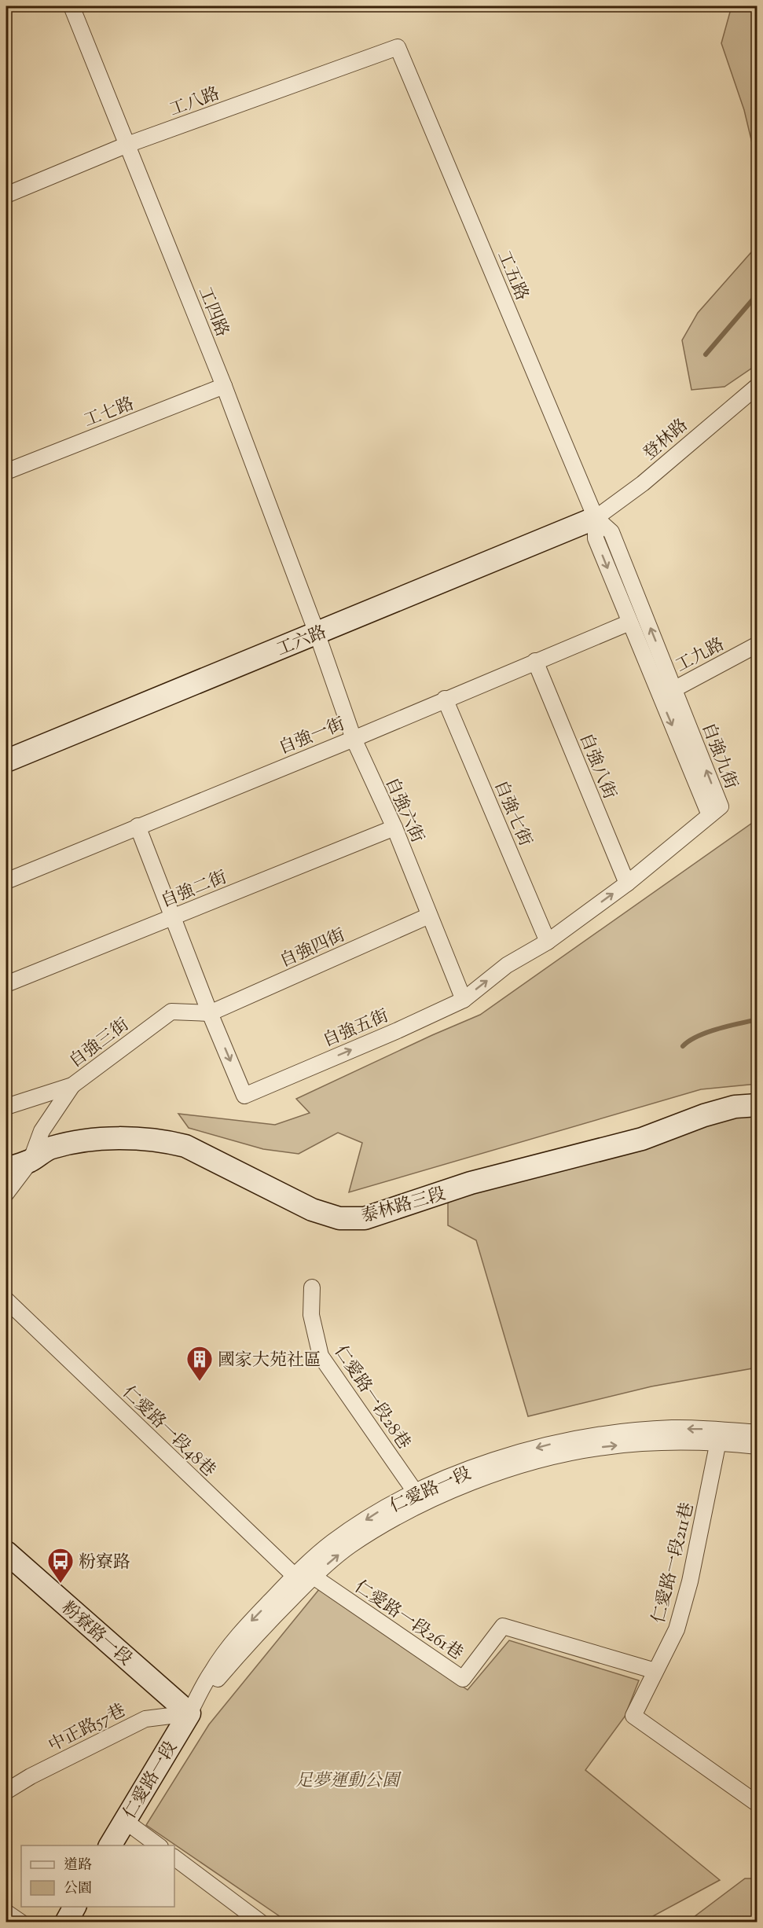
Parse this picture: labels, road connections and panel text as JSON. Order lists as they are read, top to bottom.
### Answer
{
  "streets": {
    "main road": [
      "工六路",
      "泰林路三段",
      "仁愛路一段",
      "粉寮路一段"
    ],
    "street": [
      "工八路",
      "工五路",
      "工四路",
      "工七路",
      "登林路",
      "工九路",
      "自強一街",
      "自強九街",
      "自強八街",
      "自強六街",
      "自強七街",
      "自強二街",
      "自強四街",
      "自強五街",
      "自強三街",
      "仁愛路一段28巷",
      "仁愛路一段48巷",
      "仁愛路一段211巷",
      "仁愛路一段261巷",
      "中正路57巷"
    ]
  },
  "crossings": [
    ["工八路", "工五路"],
    ["工八路", "工四路"],
    ["工五路", "登林路"],
    ["工五路", "工六路"],
    ["工五路", "自強九街"],
    ["工四路", "工七路"],
    ["工四路", "工六路"],
    ["工四路", "自強六街"],
    ["登林路", "工六路"],
    ["登林路", "自強九街"],
    ["工六路", "自強九街"],
    ["工六路", "自強六街"],
    ["工九路", "自強九街"],
    ["自強一街", "自強九街"],
    ["自強一街", "自強八街"],
    ["自強一街", "自強六街"],
    ["自強一街", "自強七街"],
    ["自強一街", "自強五街"],
    ["自強九街", "自強五街"],
    ["自強八街", "自強五街"],
    ["自強六街", "自強二街"],
    ["自強六街", "自強四街"],
    ["自強六街", "自強五街"],
    ["自強七街", "自強五街"],
    ["自強二街", "自強五街"],
    ["自強四街", "自強五街"],
    ["自強四街", "自強三街"],
    ["自強五街", "自強三街"],
    ["仁愛路一段28巷", "仁愛路一段"],
    ["仁愛路一段48巷", "仁愛路一段"],
    ["仁愛路一段", "仁愛路一段211巷"],
    ["仁愛路一段", "仁愛路一段261巷"],
    ["仁愛路一段", "粉寮路一段"],
    ["仁愛路一段", "中正路57巷"],
    ["仁愛路一段211巷", "仁愛路一段261巷"],
    ["粉寮路一段", "中正路57巷"]
  ],
  "one_way": ["自強五街"],
  "parks": ["足夢運動公園"],
  "places": {
    "building": ["國家大苑社區"],
    "bus stop": ["粉寮路"]
  },
  "legend": ["道路", "公園"]
}
